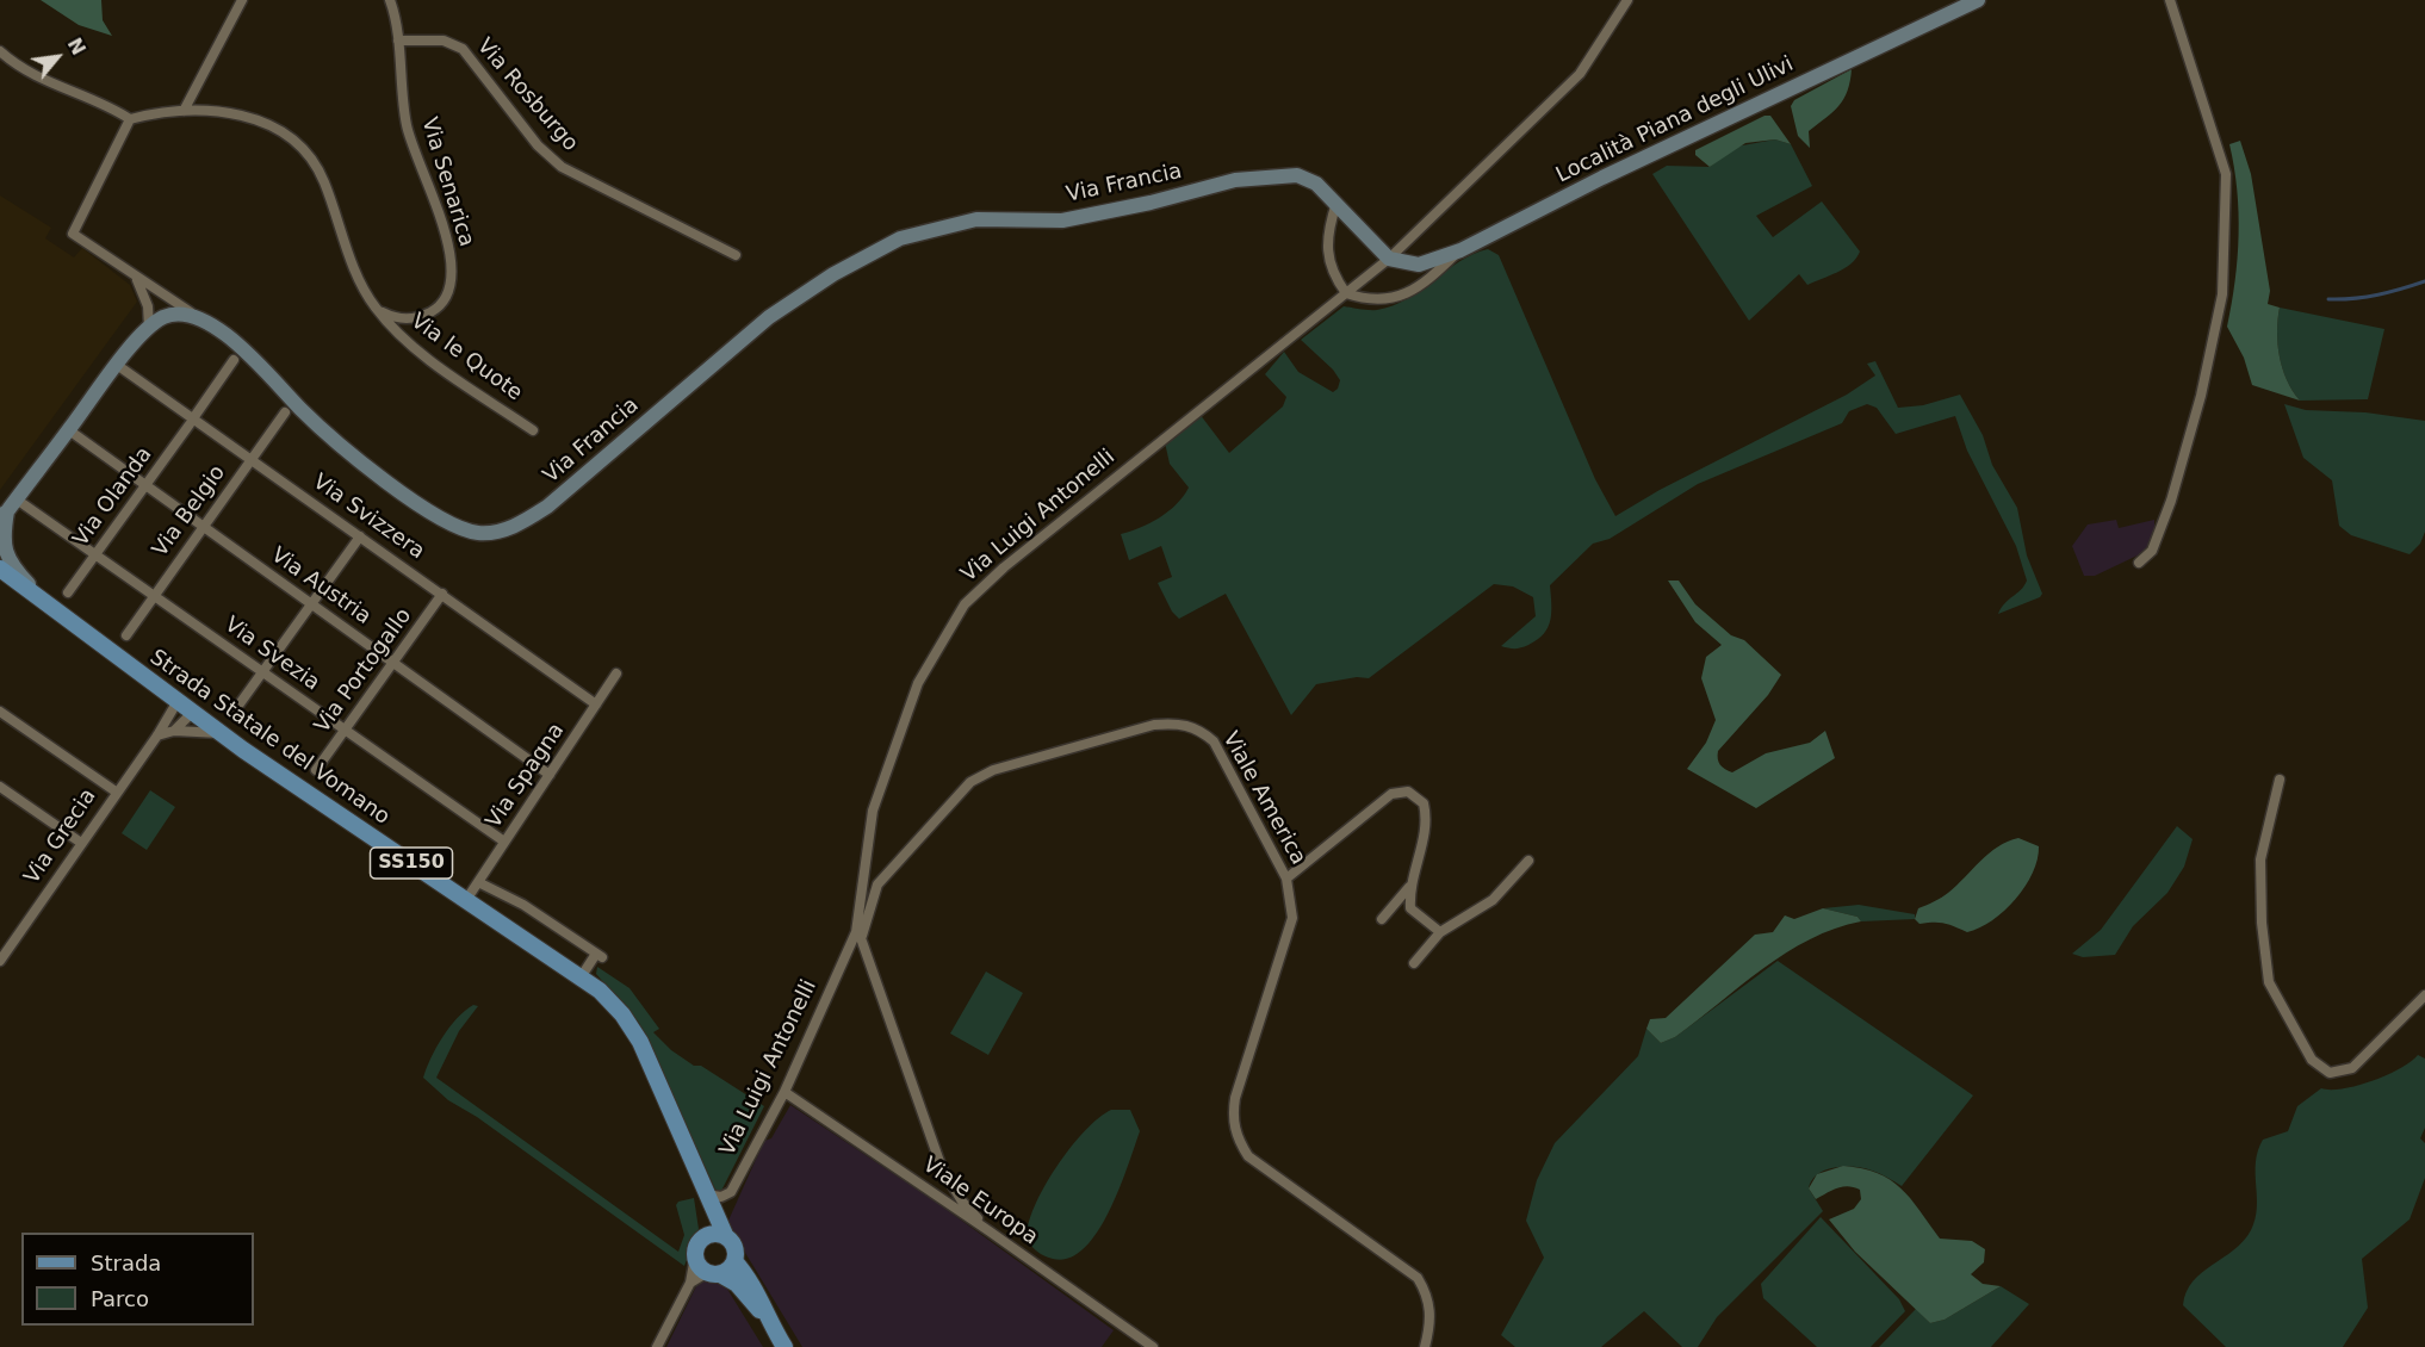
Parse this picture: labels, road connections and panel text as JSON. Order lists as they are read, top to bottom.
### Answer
{
  "streets": {
    "main road": [
      "Località Piana degli Ulivi",
      "Via Francia",
      "Strada Statale del Vomano",
      "SS150"
    ],
    "street": [
      "Via Rosburgo",
      "Via Senarica",
      "Via le Quote",
      "Via Olanda",
      "Via Belgio",
      "Via Luigi Antonelli",
      "Via Svizzera",
      "Via Austria",
      "Via Svezia",
      "Via Portogallo",
      "Via Spagna",
      "Viale America",
      "Via Grecia",
      "Viale Europa"
    ]
  },
  "crossings": [
    ["Via Rosburgo", "Via Senarica"],
    ["Località Piana degli Ulivi", "Via Luigi Antonelli"],
    ["Via Senarica", "Via le Quote"],
    ["Via Olanda", "Via Svizzera"],
    ["Via Olanda", "Via Austria"],
    ["Via Olanda", "Via Svezia"],
    ["Via Belgio", "Via Svizzera"],
    ["Via Belgio", "Via Austria"],
    ["Via Belgio", "Via Svezia"],
    ["Via Luigi Antonelli", "Strada Statale del Vomano"],
    ["Via Luigi Antonelli", "Viale America"],
    ["Via Luigi Antonelli", "Viale Europa"],
    ["Via Svizzera", "Via Portogallo"],
    ["Via Svizzera", "Via Spagna"],
    ["Via Austria", "Via Portogallo"],
    ["Via Austria", "Via Spagna"],
    ["Via Svezia", "Via Portogallo"],
    ["Via Svezia", "Via Spagna"],
    ["Strada Statale del Vomano", "Via Spagna"],
    ["Strada Statale del Vomano", "Via Grecia"]
  ],
  "legend": ["Strada", "Parco"],
  "north": "top right"
}
